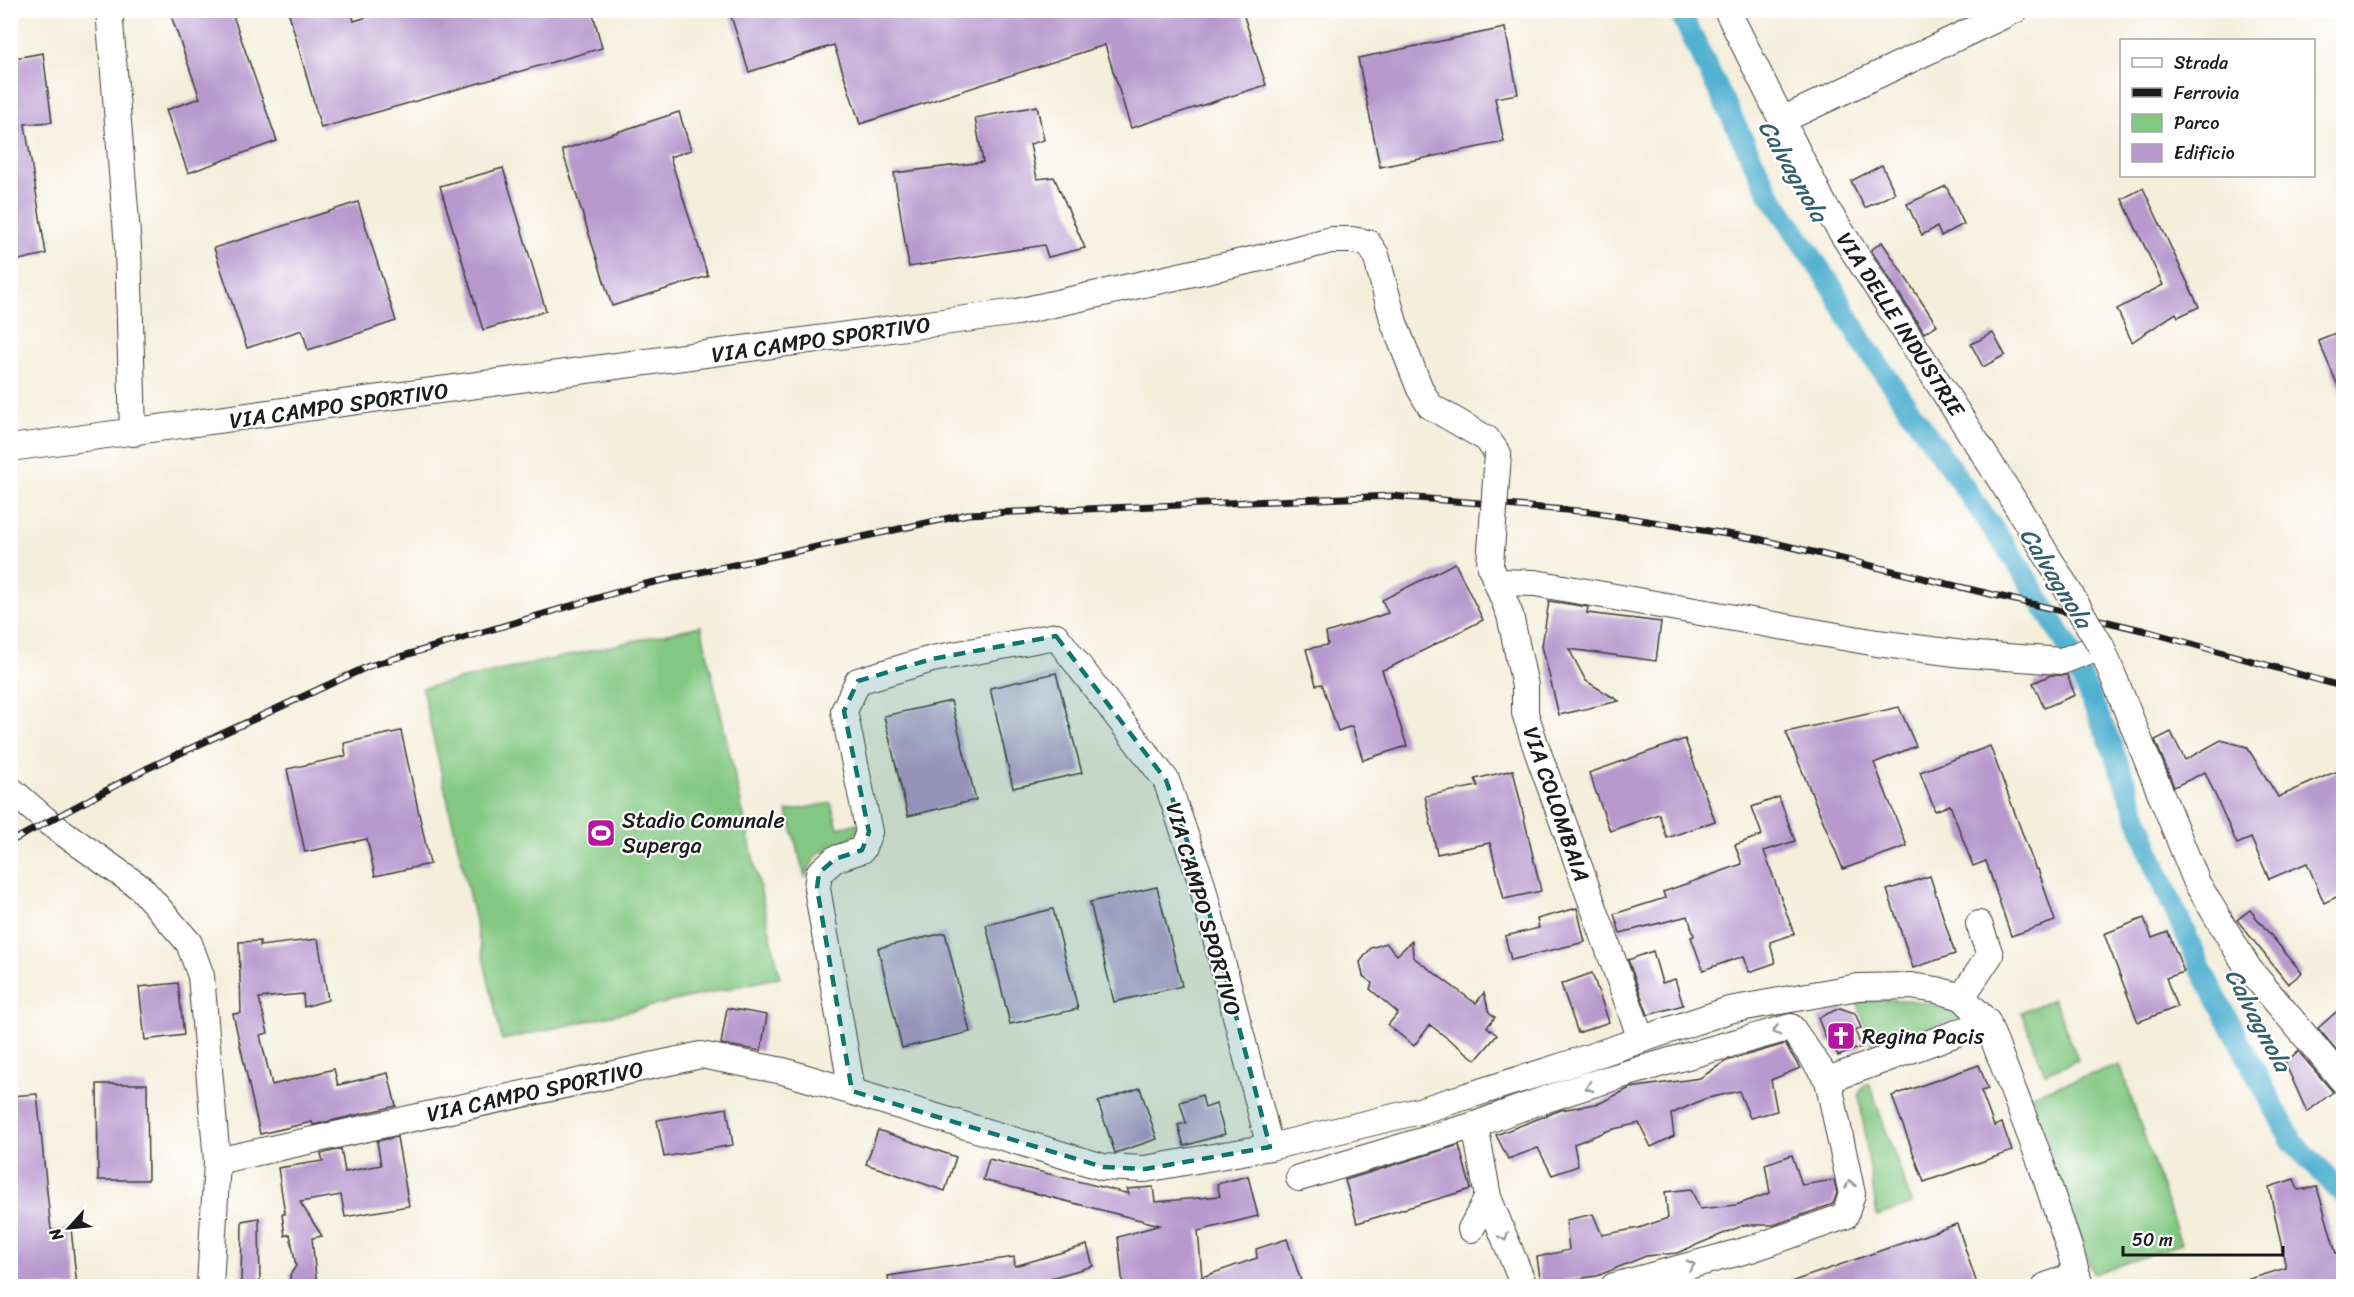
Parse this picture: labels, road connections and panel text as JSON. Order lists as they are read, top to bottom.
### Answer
{
  "streets": {
    "street": ["VIA DELLE INDUSTRIE", "VIA CAMPO SPORTIVO", "VIA COLOMBAIA"]
  },
  "crossings": [
    ["VIA CAMPO SPORTIVO", "VIA COLOMBAIA"]
  ],
  "water": ["Calvagnola"],
  "places": {
    "sports": ["Stadio Comunale Superga"],
    "church": ["Regina Pacis"]
  },
  "legend": [
    "Strada",
    "Ferrovia",
    "Parco",
    "Edificio"
  ],
  "scale_bar": "50 m",
  "north": "bottom left"
}
